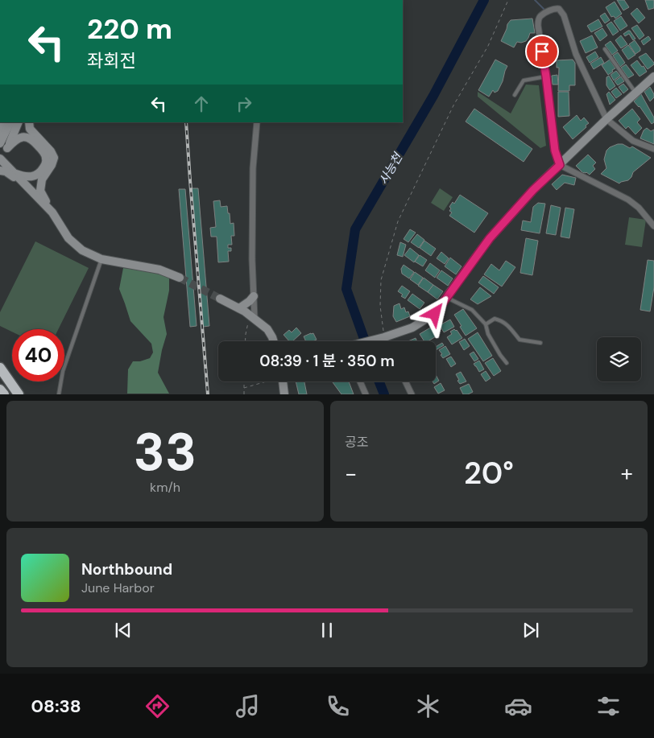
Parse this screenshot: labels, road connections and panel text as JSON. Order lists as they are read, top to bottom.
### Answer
{
  "water": ["사능천"],
  "page": {
    "turn": ["220 m", "좌회전"],
    "limit": "40",
    "trip": "08:39 · 1 분 · 350 m",
    "tile": [
      ["33", "km/h"],
      "공조"
    ],
    "heat": ["−", "20°", "+"],
    "song": ["Northbound", "June Harbor"],
    "tabs": "08:38"
  }
}
